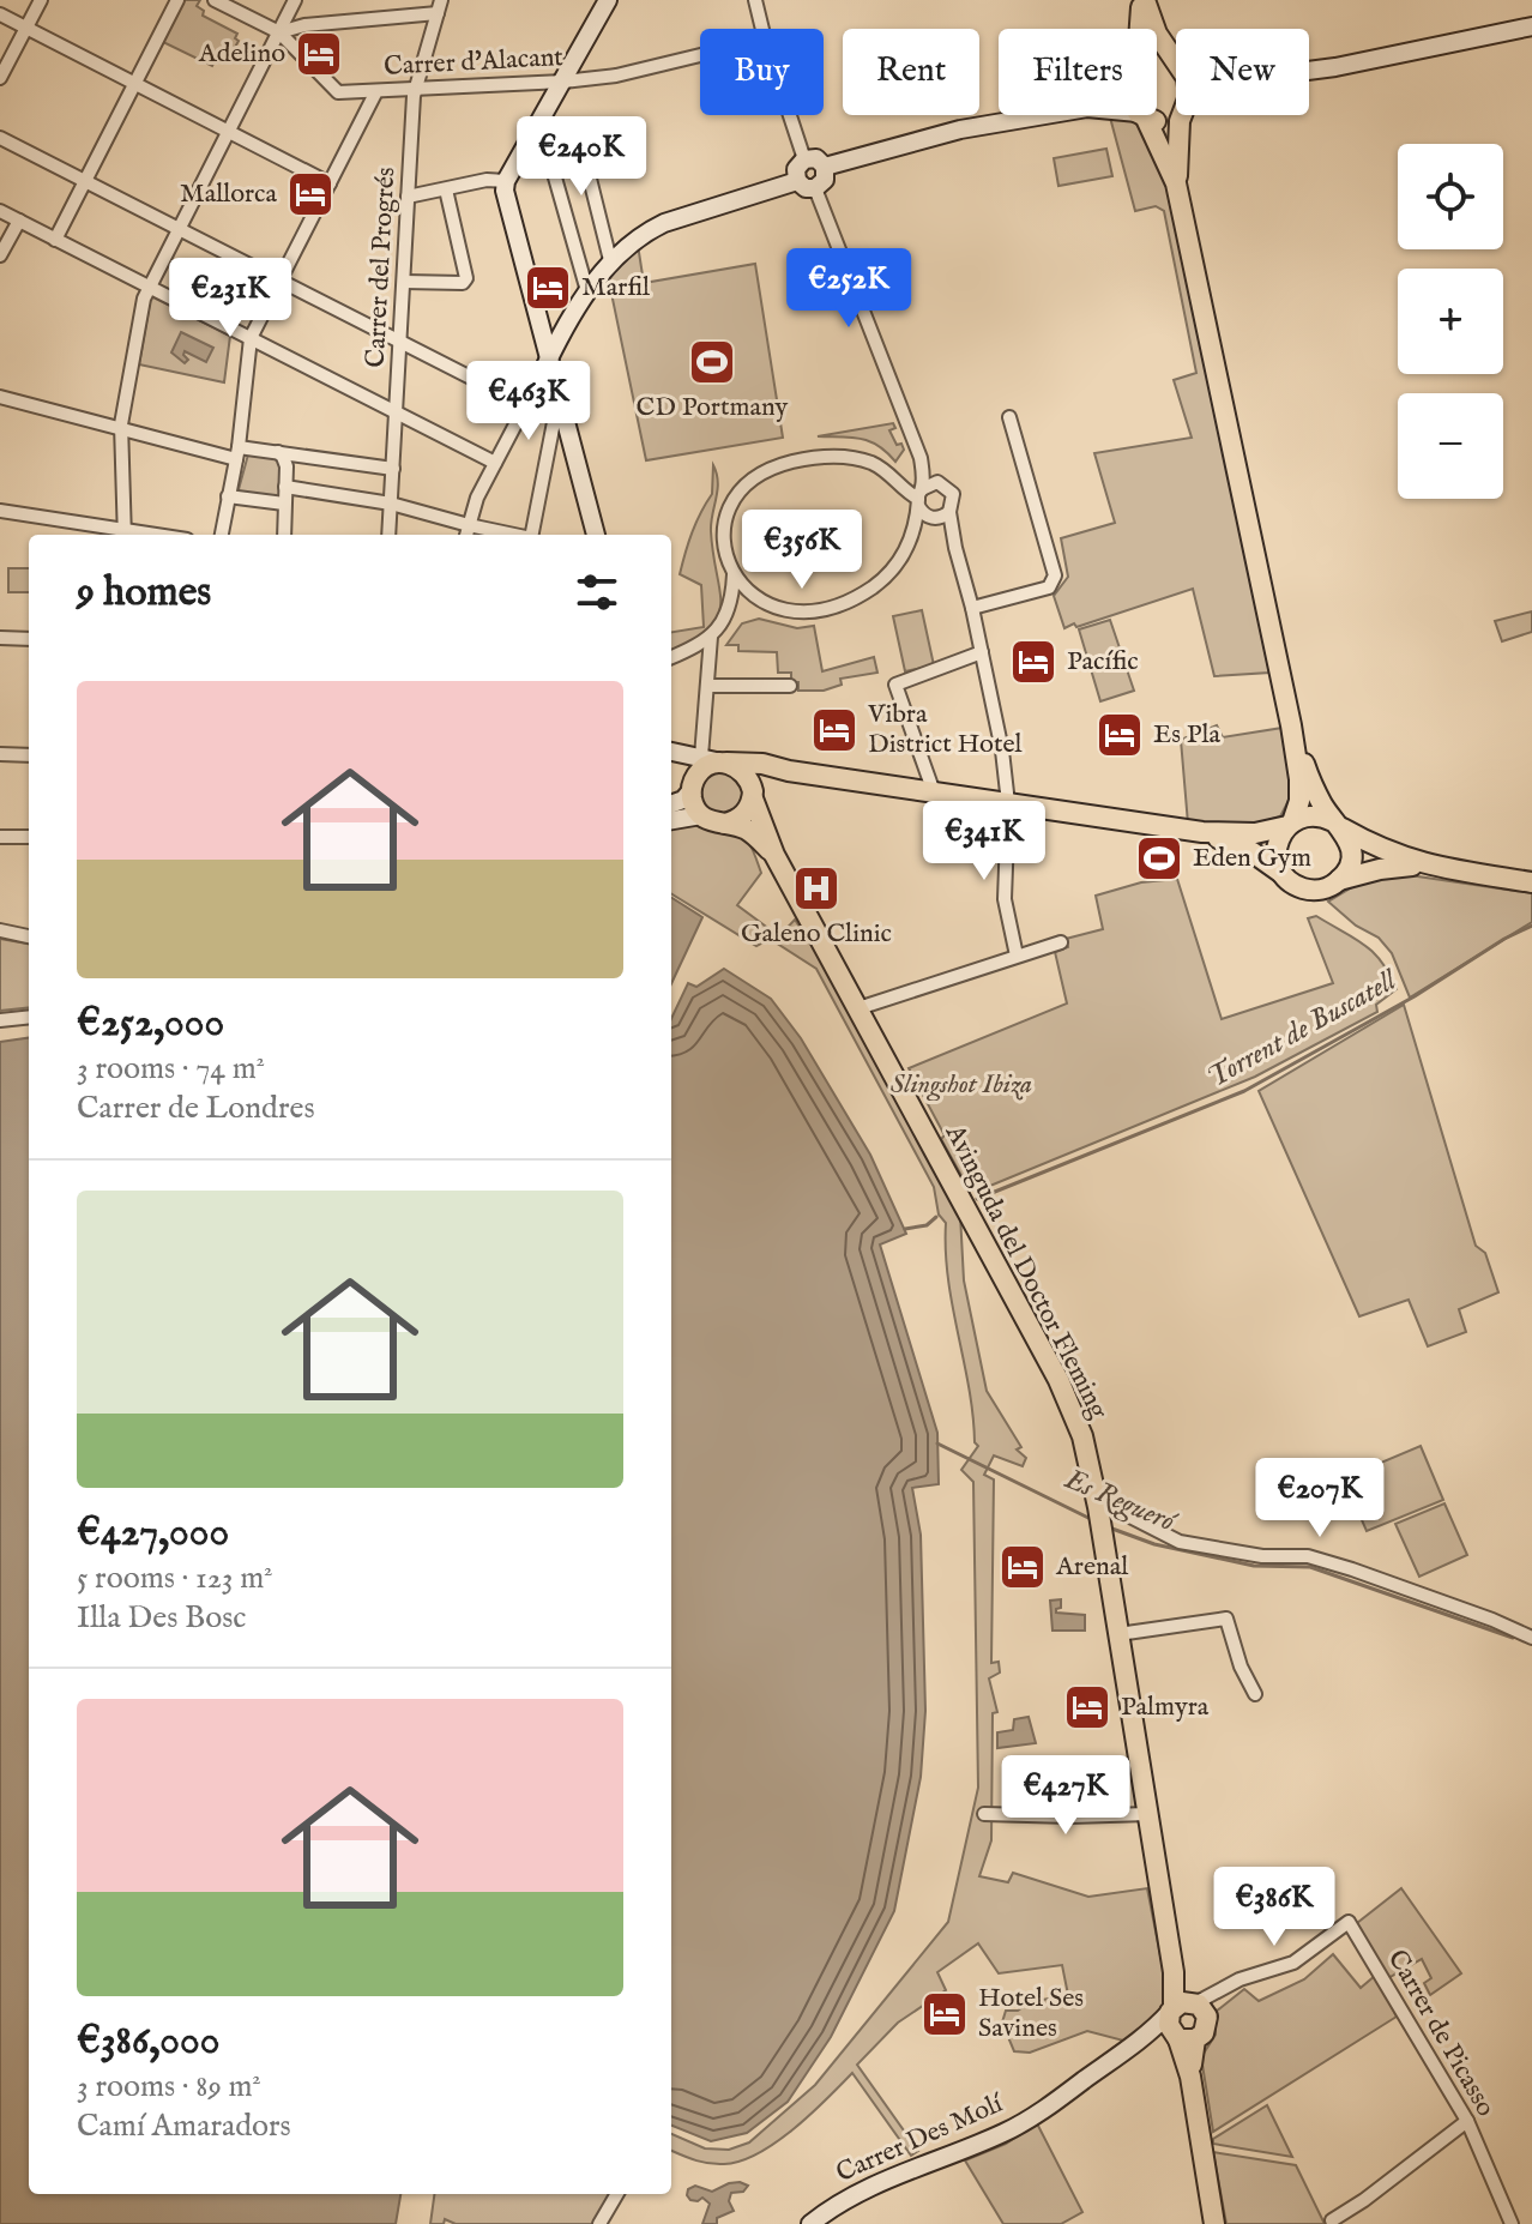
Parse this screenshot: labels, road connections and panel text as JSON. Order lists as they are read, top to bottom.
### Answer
{
  "streets": {
    "main road": ["Avinguda del Doctor Fleming"],
    "street": [
      "Carrer d'Alacant",
      "Carrer del Progrés",
      "Carrer de Picasso",
      "Carrer Des Molí"
    ]
  },
  "crossings": [
    ["Carrer d'Alacant", "Carrer del Progrés"],
    ["Avinguda del Doctor Fleming", "Carrer de Picasso"],
    ["Avinguda del Doctor Fleming", "Carrer Des Molí"],
    ["Carrer de Picasso", "Carrer Des Molí"]
  ],
  "water": ["Torrent de Buscatell", "Es Regueró"],
  "parks": ["Slingshot Ibiza"],
  "places": {
    "hotel": [
      "Adelino",
      "Mallorca",
      "Marfil",
      "Pacífic",
      "Vibra District Hotel",
      "Es Pla",
      "Arenal",
      "Palmyra",
      "Hotel Ses Savines"
    ],
    "sports": ["CD Portmany", "Eden Gym"],
    "hospital": ["Galeno Clinic"]
  },
  "page": {
    "chip": [
      "Buy",
      "Rent",
      "Filters",
      "New"
    ],
    "price": [
      "€240K",
      "€252K",
      "€231K",
      "€463K",
      "€356K",
      "€341K",
      "€207K",
      "€427K",
      "€386K"
    ],
    "map_buttons": ["+", "−"],
    "heading": "9 homes",
    "list": [
      {
        "name": "€252,000",
        "note": "3 rooms · 74 m² · Carrer de Londres"
      },
      {
        "name": "€427,000",
        "note": "5 rooms · 123 m² · Illa Des Bosc"
      },
      {
        "name": "€386,000",
        "note": "3 rooms · 89 m² · Camí Amaradors"
      }
    ]
  }
}
